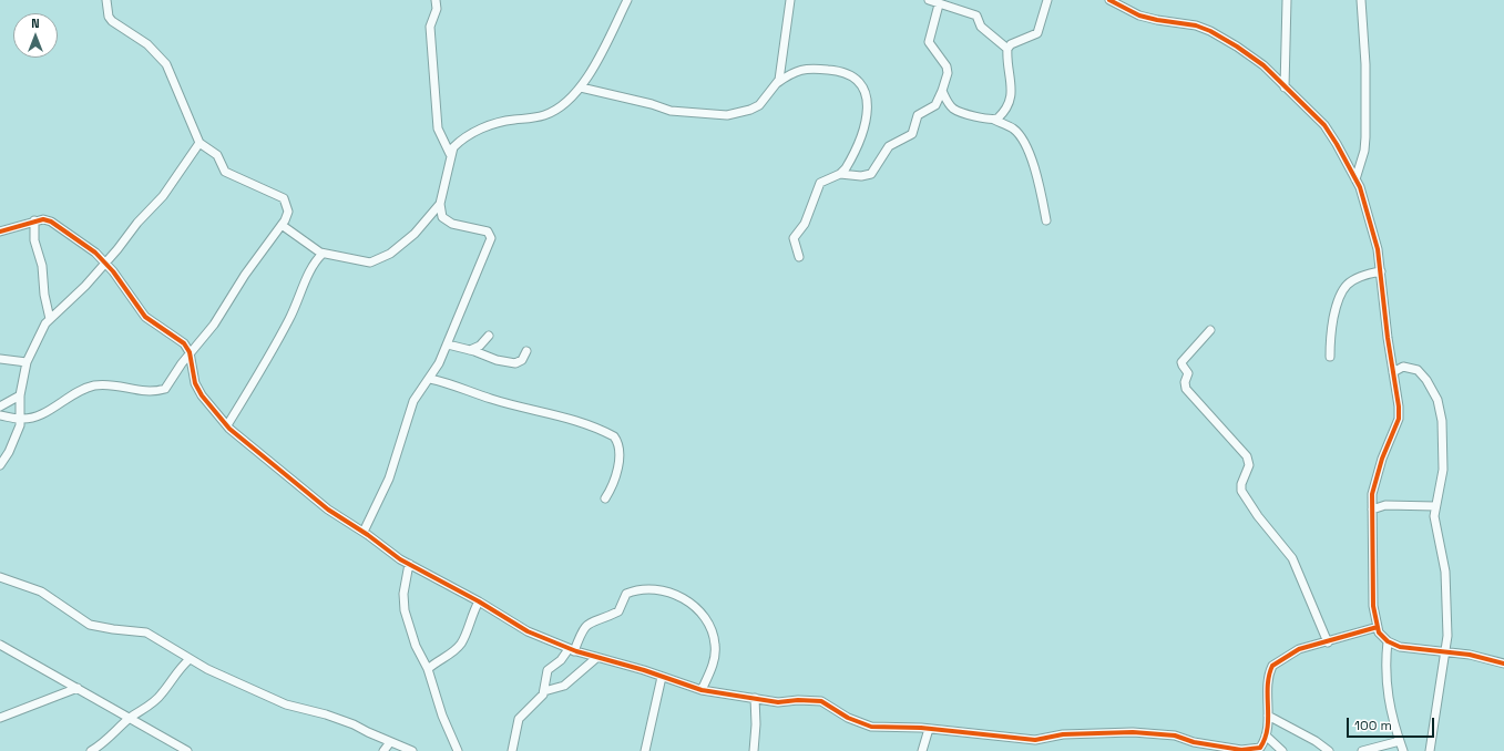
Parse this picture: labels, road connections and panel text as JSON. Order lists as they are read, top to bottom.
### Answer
{
  "scale_bar": "100 m",
  "north": "top"
}
